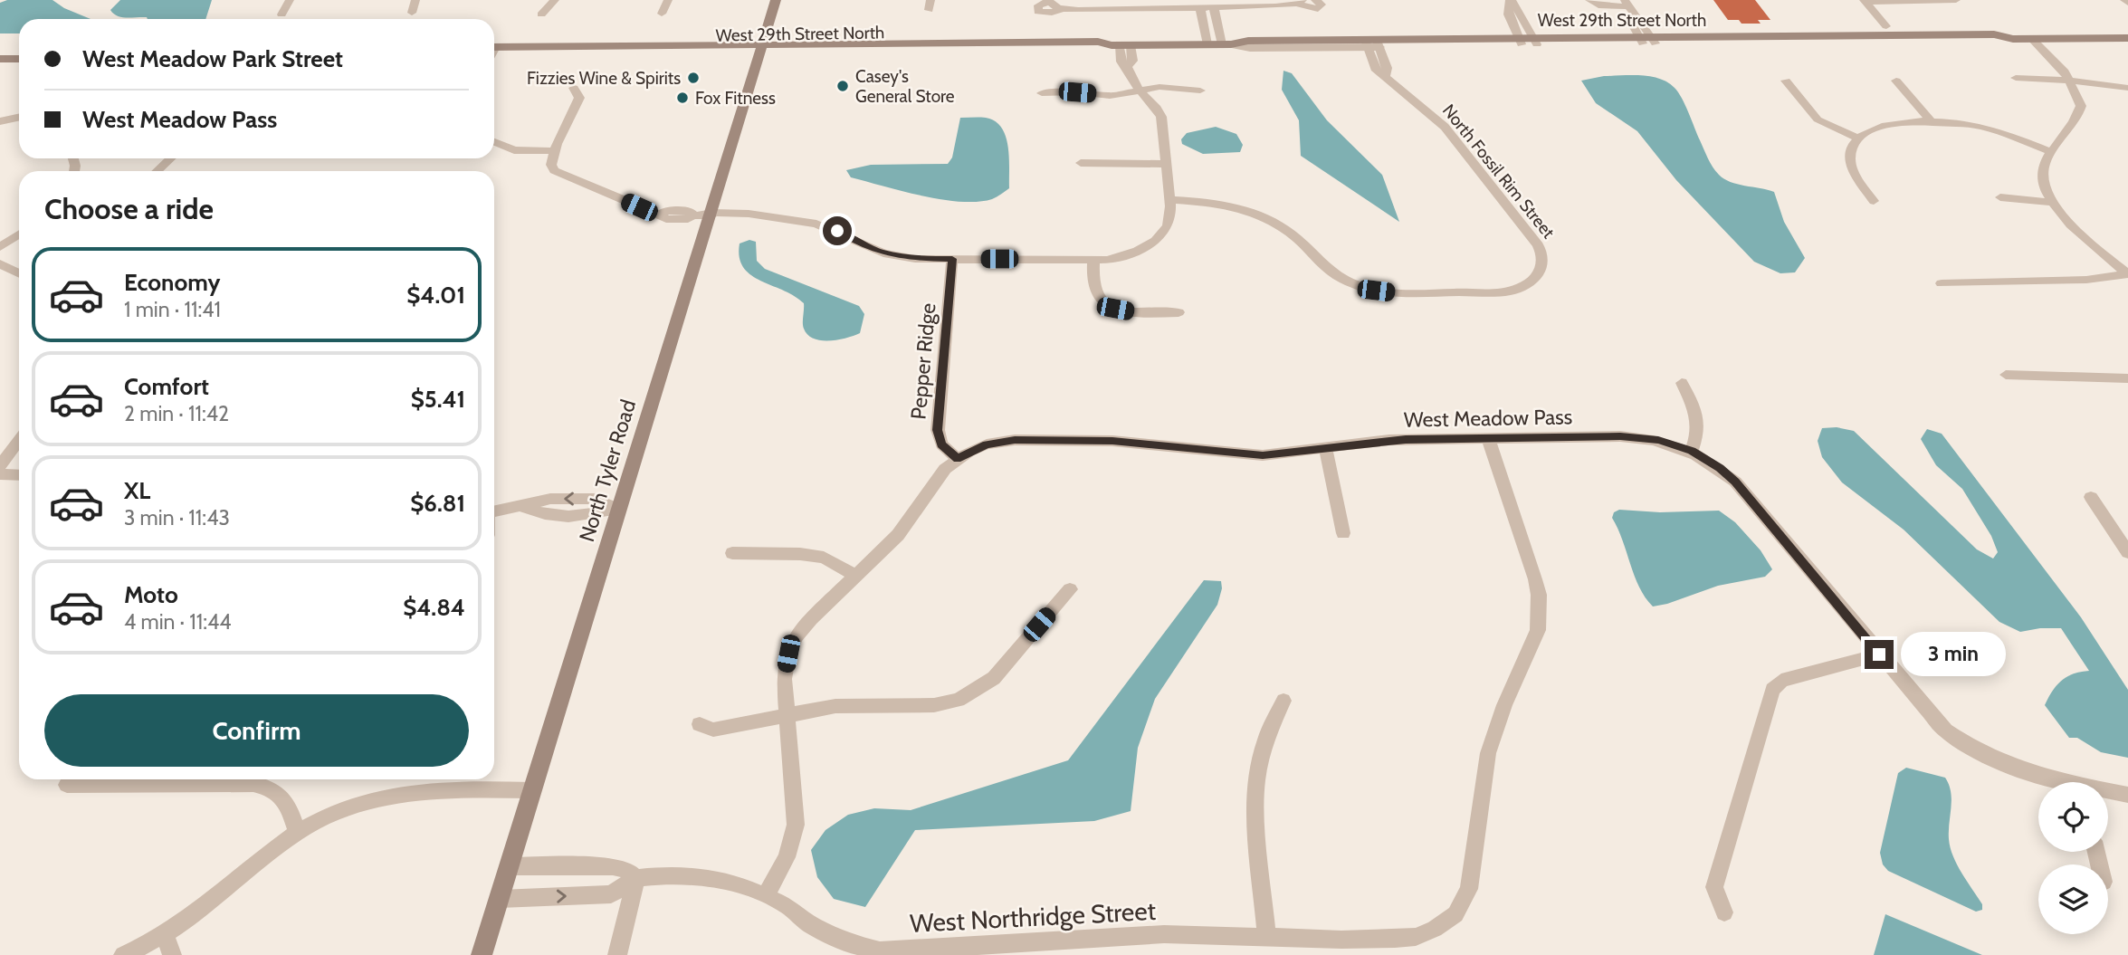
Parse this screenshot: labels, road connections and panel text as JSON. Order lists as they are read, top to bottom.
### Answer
{
  "streets": {
    "main road": ["West 29th Street North", "North Tyler Road"],
    "street": [
      "North Fossil Rim Street",
      "Pepper Ridge",
      "West Meadow Pass",
      "West Northridge Street"
    ]
  },
  "crossings": [
    ["West 29th Street North", "North Fossil Rim Street"],
    ["West 29th Street North", "North Tyler Road"],
    ["Pepper Ridge", "West Meadow Pass"],
    ["West Meadow Pass", "West Northridge Street"],
    ["North Tyler Road", "West Northridge Street"]
  ],
  "places": ["Fizzies Wine & Spirits", "Casey's General Store", "Fox Fitness"],
  "page": {
    "banner": ["West Meadow Park Street", "West Meadow Pass"],
    "heading": "Choose a ride",
    "list": [
      {
        "name": "Economy",
        "note": "1 min · 11:41",
        "value": "$4.01"
      },
      {
        "name": "Comfort",
        "note": "2 min · 11:42",
        "value": "$5.41"
      },
      {
        "name": "XL",
        "note": "3 min · 11:43",
        "value": "$6.81"
      },
      {
        "name": "Moto",
        "note": "4 min · 11:44",
        "value": "$4.84"
      }
    ],
    "bubble": "3 min",
    "buttons": "Confirm"
  }
}
